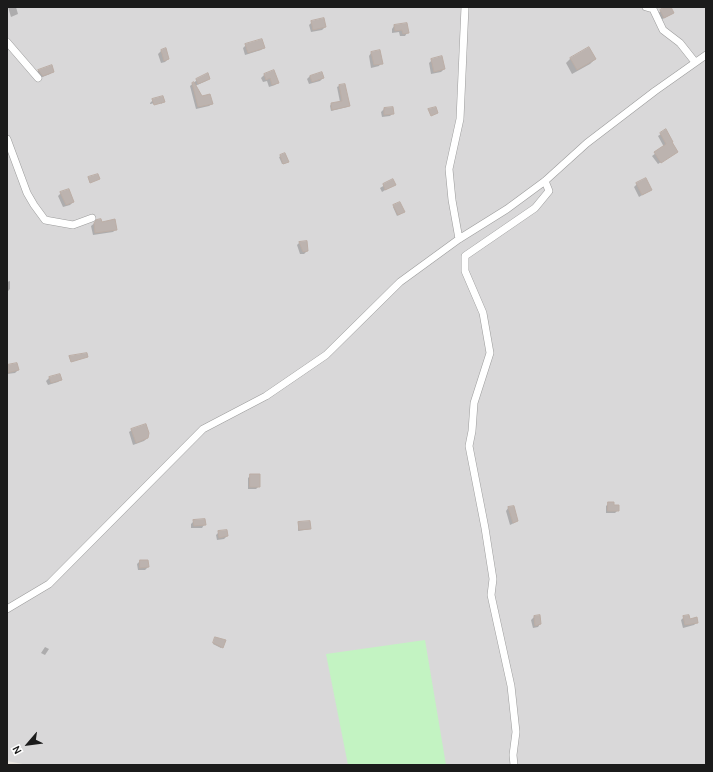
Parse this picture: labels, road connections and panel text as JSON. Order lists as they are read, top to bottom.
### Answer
{
  "north": "bottom left"
}
